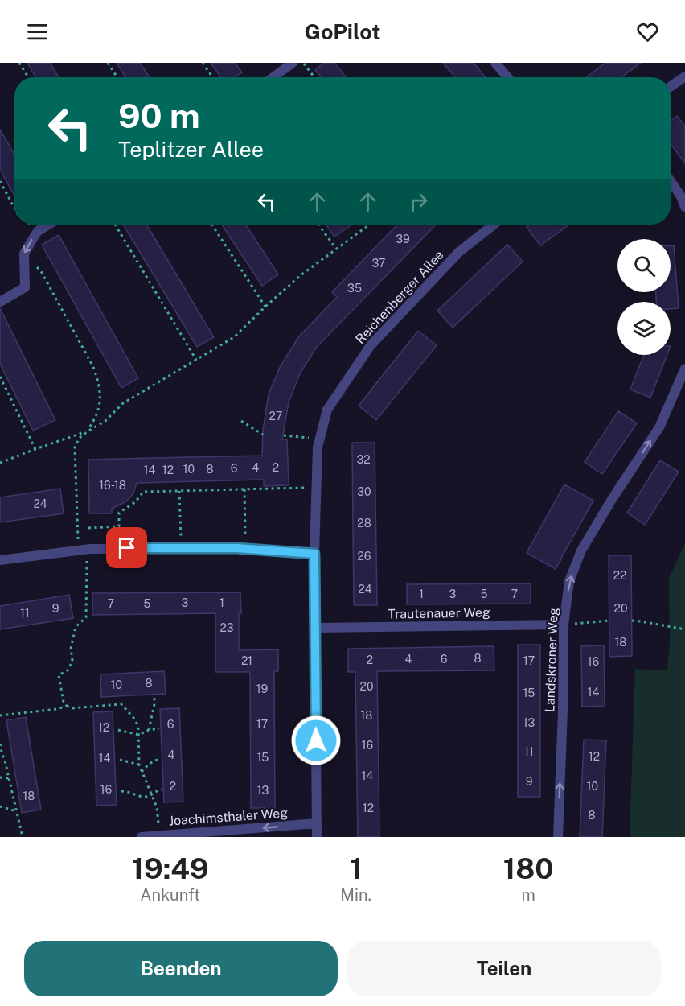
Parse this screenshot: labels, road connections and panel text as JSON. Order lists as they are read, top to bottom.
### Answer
{
  "streets": {
    "street": [
      "Reichenberger Allee",
      "Trautenauer Weg",
      "Landskroner Weg",
      "Joachimsthaler Weg"
    ]
  },
  "crossings": [
    ["Reichenberger Allee", "Trautenauer Weg"],
    ["Reichenberger Allee", "Joachimsthaler Weg"],
    ["Trautenauer Weg", "Landskroner Weg"]
  ],
  "one_way": ["Landskroner Weg", "Joachimsthaler Weg"],
  "house_numbers": [
    "39",
    "37",
    "35",
    "27",
    "32",
    "4",
    "2",
    "6",
    "10",
    "8",
    "14",
    "12",
    "16-18",
    "30",
    "24",
    "28",
    "26",
    "22",
    "24",
    "1",
    "3",
    "5",
    "7",
    "3",
    "1",
    "7",
    "5",
    "9",
    "20",
    "11",
    "23",
    "18",
    "8",
    "4",
    "6",
    "2",
    "21",
    "17",
    "16",
    "8",
    "10",
    "20",
    "19",
    "14",
    "15",
    "18",
    "13",
    "6",
    "17",
    "12",
    "16",
    "11",
    "4",
    "12",
    "15",
    "14",
    "14",
    "9",
    "2",
    "10",
    "16",
    "13",
    "18",
    "12",
    "8"
  ],
  "page": {
    "header": "GoPilot",
    "turn": ["90 m", "Teplitzer Allee"],
    "eta": [
      "19:49",
      "Ankunft",
      "1",
      "Min.",
      "180",
      "m"
    ],
    "buttons": ["Beenden", "Teilen"]
  }
}
